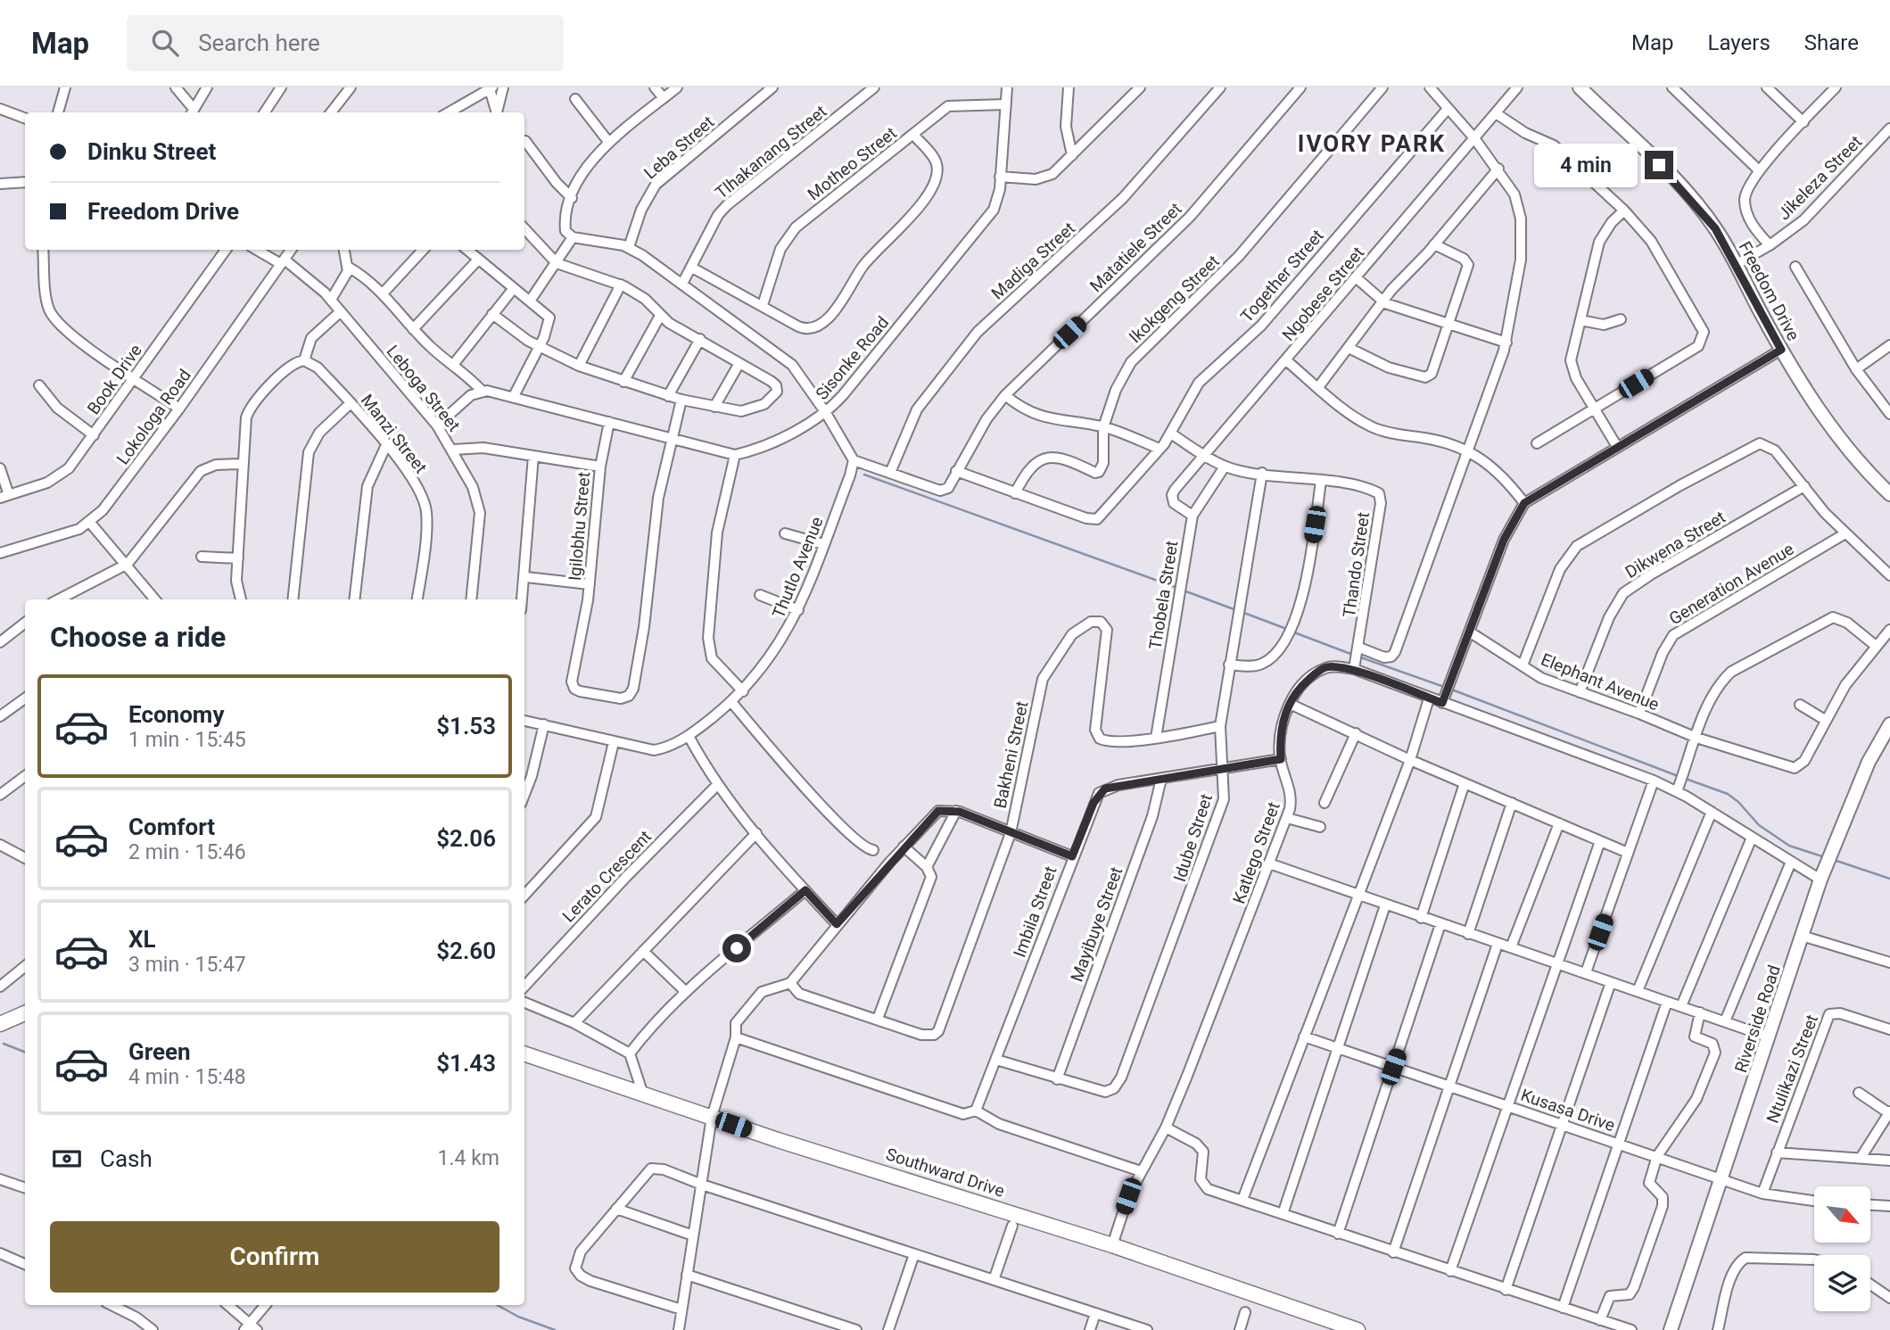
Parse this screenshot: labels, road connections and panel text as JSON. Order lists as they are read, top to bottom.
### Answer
{
  "streets": {
    "main road": ["Southward Drive"],
    "street": [
      "Leba Street",
      "Tlhakanang Street",
      "Motheo Street",
      "Jikeleza Street",
      "Matatiele Street",
      "Madiga Street",
      "Together Street",
      "Freedom Drive",
      "Ngobese Street",
      "Ikokgeng Street",
      "Sisonke Road",
      "Book Drive",
      "Leboga Street",
      "Lokologa Road",
      "Manzi Street",
      "Igilobhu Street",
      "Dikwena Street",
      "Thando Street",
      "Thutlo Avenue",
      "Generation Avenue",
      "Thobela Street",
      "Elephant Avenue",
      "Bakheni Street",
      "Idube Street",
      "Katlego Street",
      "Lerato Crescent",
      "Imbila Street",
      "Mayibuye Street",
      "Riverside Road",
      "Ntulikazi Street",
      "Kusasa Drive"
    ]
  },
  "crossings": [
    ["Motheo Street", "Sisonke Road"],
    ["Jikeleza Street", "Freedom Drive"],
    ["Matatiele Street", "Madiga Street"],
    ["Together Street", "Ikokgeng Street"],
    ["Ngobese Street", "Thando Street"],
    ["Ngobese Street", "Thobela Street"],
    ["Leboga Street", "Lokologa Road"],
    ["Dikwena Street", "Elephant Avenue"],
    ["Thando Street", "Thobela Street"],
    ["Thando Street", "Idube Street"],
    ["Thando Street", "Katlego Street"],
    ["Generation Avenue", "Elephant Avenue"],
    ["Thobela Street", "Bakheni Street"],
    ["Bakheni Street", "Idube Street"],
    ["Idube Street", "Imbila Street"],
    ["Idube Street", "Mayibuye Street"],
    ["Katlego Street", "Imbila Street"],
    ["Katlego Street", "Riverside Road"],
    ["Katlego Street", "Southward Drive"],
    ["Imbila Street", "Mayibuye Street"],
    ["Riverside Road", "Kusasa Drive"],
    ["Ntulikazi Street", "Kusasa Drive"]
  ],
  "districts": ["IVORY PARK"],
  "north": "bottom right",
  "page": {
    "header": "Map",
    "search": "Search here",
    "nav": ["Map", "Layers", "Share"],
    "banner": ["Dinku Street", "Freedom Drive"],
    "bubble": "4 min",
    "heading": "Choose a ride",
    "list": [
      {
        "name": "Economy",
        "note": "1 min · 15:45",
        "value": "$1.53"
      },
      {
        "name": "Comfort",
        "note": "2 min · 15:46",
        "value": "$2.06"
      },
      {
        "name": "XL",
        "note": "3 min · 15:47",
        "value": "$2.60"
      },
      {
        "name": "Green",
        "note": "4 min · 15:48",
        "value": "$1.43"
      }
    ],
    "pay": ["Cash", "1.4 km"],
    "buttons": "Confirm"
  }
}
